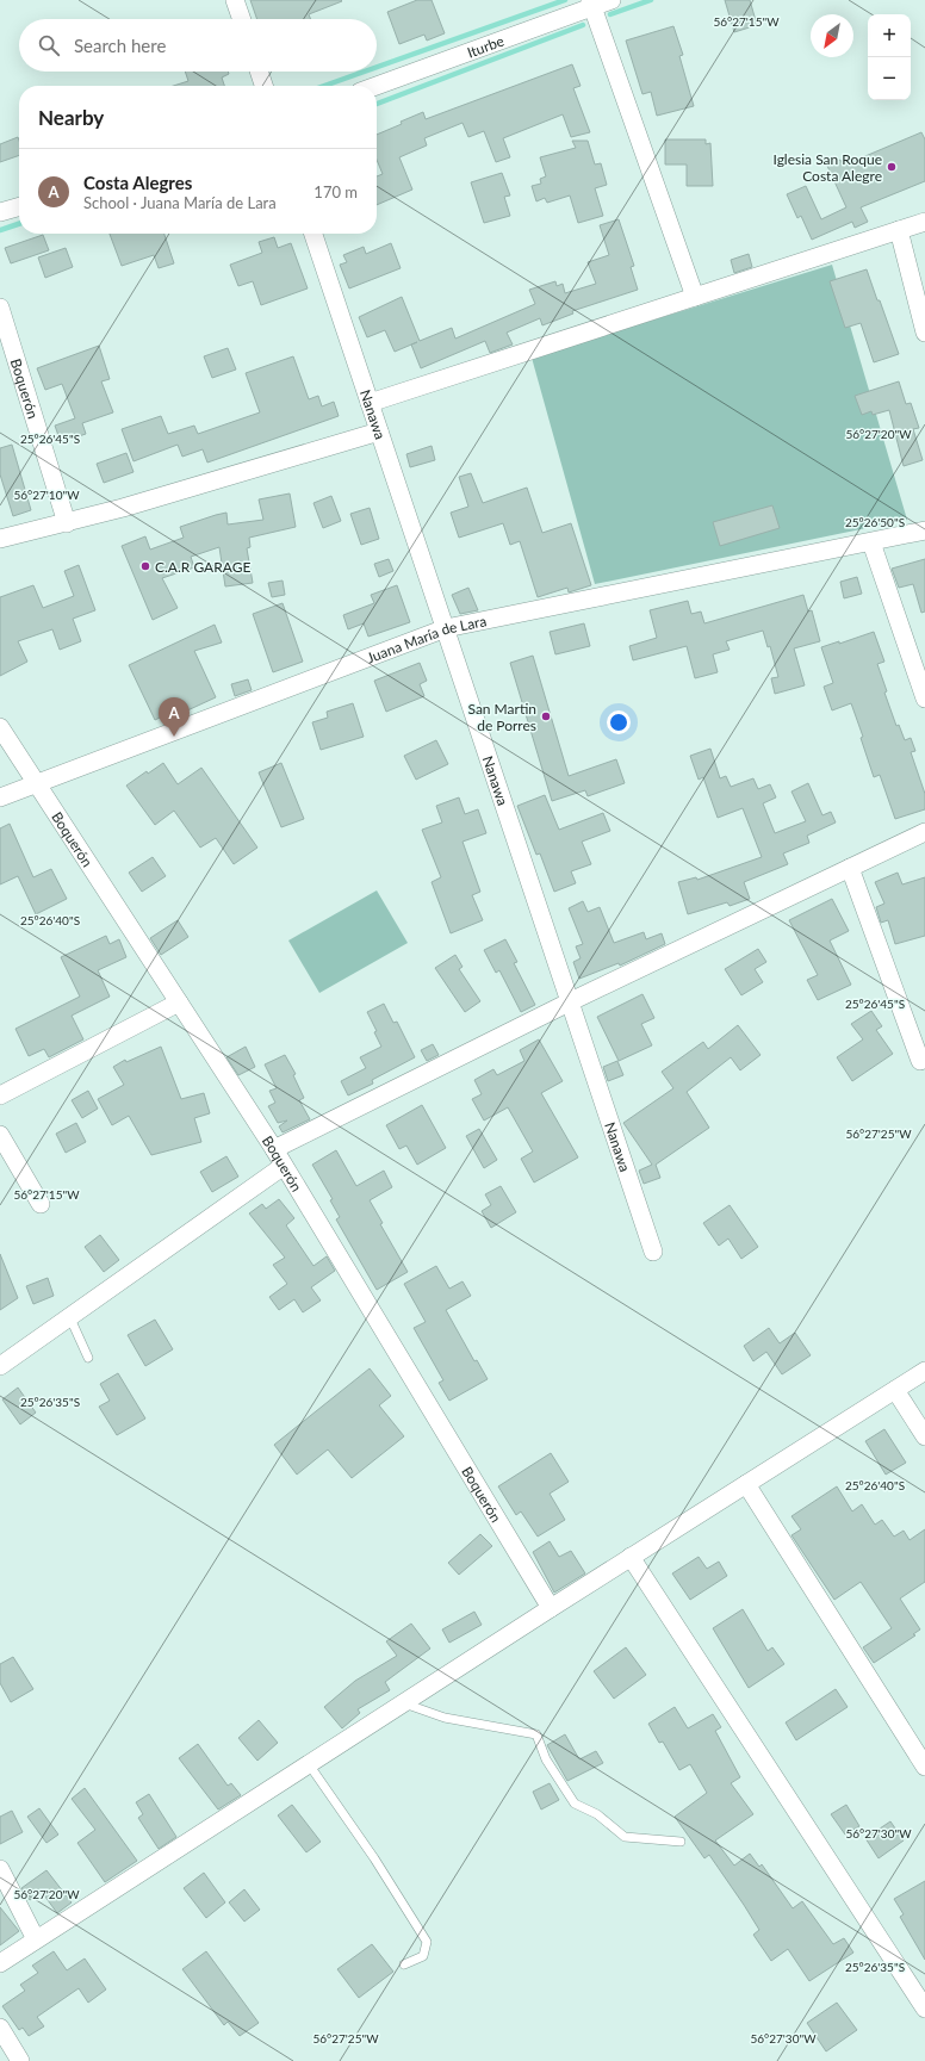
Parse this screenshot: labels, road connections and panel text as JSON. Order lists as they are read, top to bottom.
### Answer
{
  "streets": {
    "street": [
      "Iturbe",
      "Boquerón",
      "Nanawa",
      "Juana María de Lara"
    ]
  },
  "crossings": [
    ["Boquerón", "Juana María de Lara"],
    ["Nanawa", "Juana María de Lara"]
  ],
  "places": ["Iglesia San Roque Costa Alegre", "C.A.R GARAGE", "San Martin de Porres"],
  "north": "bottom left",
  "page": {
    "map_buttons": ["+", "−"],
    "search": "Search here",
    "heading": "Nearby",
    "list": [
      {
        "mark": "A",
        "name": "Costa Alegres",
        "note": "School · Juana María de Lara",
        "value": "170 m"
      }
    ],
    "pins": "A"
  },
  "coordinates": [
    "56°27'15\"W",
    "56°27'20\"W",
    "25°26'45\"S",
    "56°27'10\"W",
    "25°26'50\"S",
    "25°26'40\"S",
    "56°27'25\"W",
    "25°26'35\"S",
    "56°27'30\"W"
  ]
}
